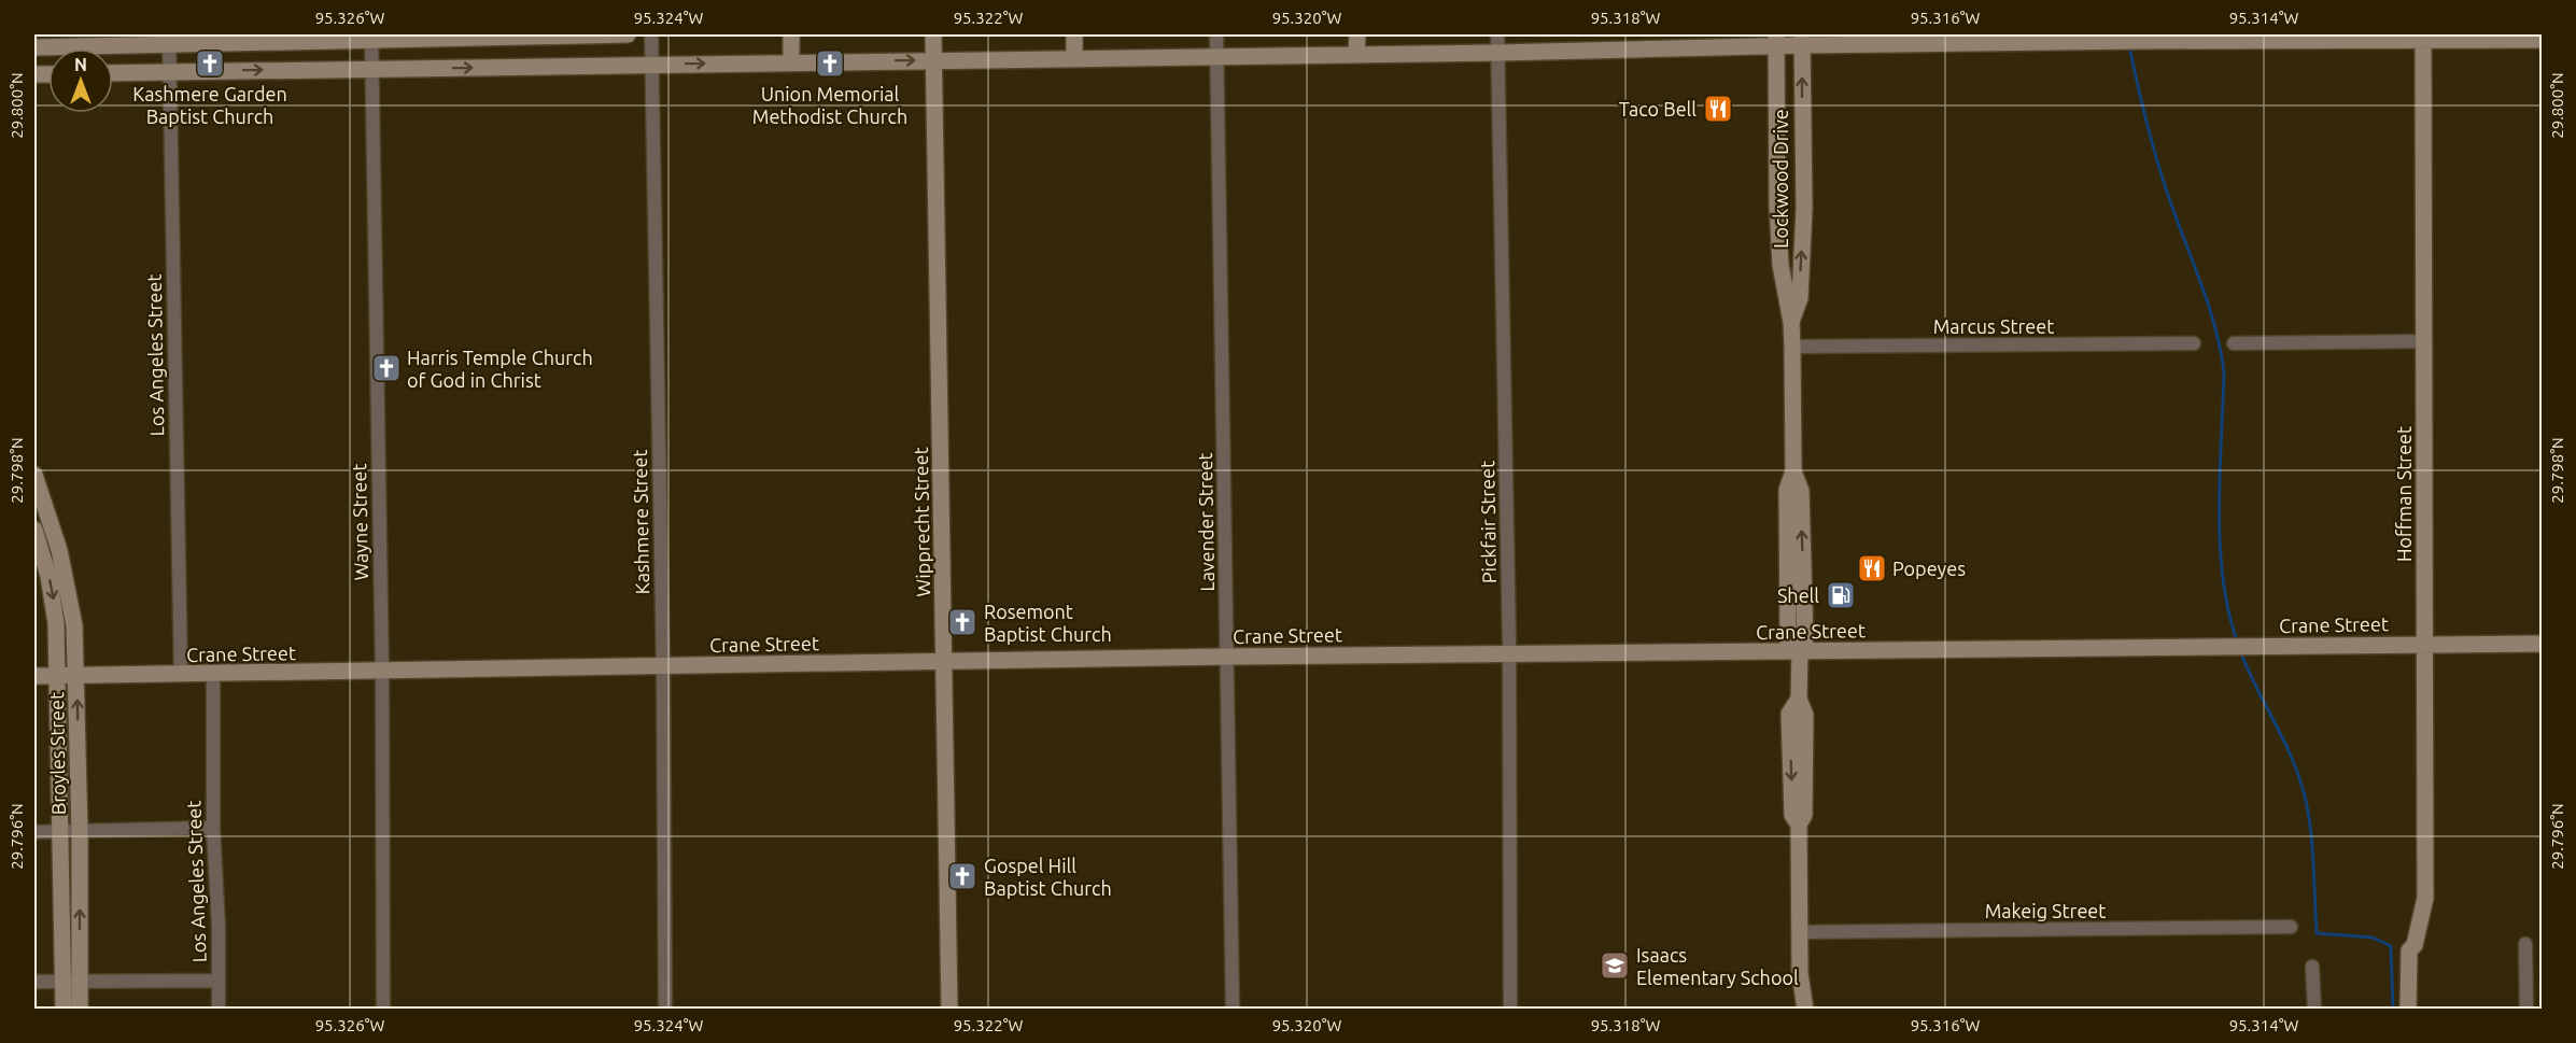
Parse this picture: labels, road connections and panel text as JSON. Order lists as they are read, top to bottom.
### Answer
{
  "streets": {
    "main road": [
      "Lockwood Drive",
      "Hoffman Street",
      "Wipprecht Street",
      "Crane Street",
      "Broyles Street"
    ],
    "street": [
      "Marcus Street",
      "Los Angeles Street",
      "Wayne Street",
      "Kashmere Street",
      "Lavender Street",
      "Pickfair Street",
      "Makeig Street"
    ]
  },
  "crossings": [
    ["Lockwood Drive", "Marcus Street"],
    ["Lockwood Drive", "Crane Street"],
    ["Lockwood Drive", "Makeig Street"],
    ["Los Angeles Street", "Crane Street"],
    ["Hoffman Street", "Crane Street"],
    ["Wayne Street", "Crane Street"],
    ["Kashmere Street", "Crane Street"],
    ["Wipprecht Street", "Crane Street"],
    ["Lavender Street", "Crane Street"],
    ["Pickfair Street", "Crane Street"],
    ["Crane Street", "Broyles Street"]
  ],
  "places": {
    "church": [
      "Kashmere Garden Baptist Church",
      "Union Memorial Methodist Church",
      "Harris Temple Church of God in Christ",
      "Rosemont Baptist Church",
      "Gospel Hill Baptist Church"
    ],
    "restaurant": ["Taco Bell", "Popeyes"],
    "fuel station": ["Shell"],
    "school or university": ["Isaacs Elementary School"]
  },
  "north": "top",
  "coordinates": [
    "95.326°W",
    "95.324°W",
    "95.322°W",
    "95.320°W",
    "95.318°W",
    "95.316°W",
    "95.314°W",
    "29.800°N",
    "29.798°N",
    "29.796°N"
  ]
}
